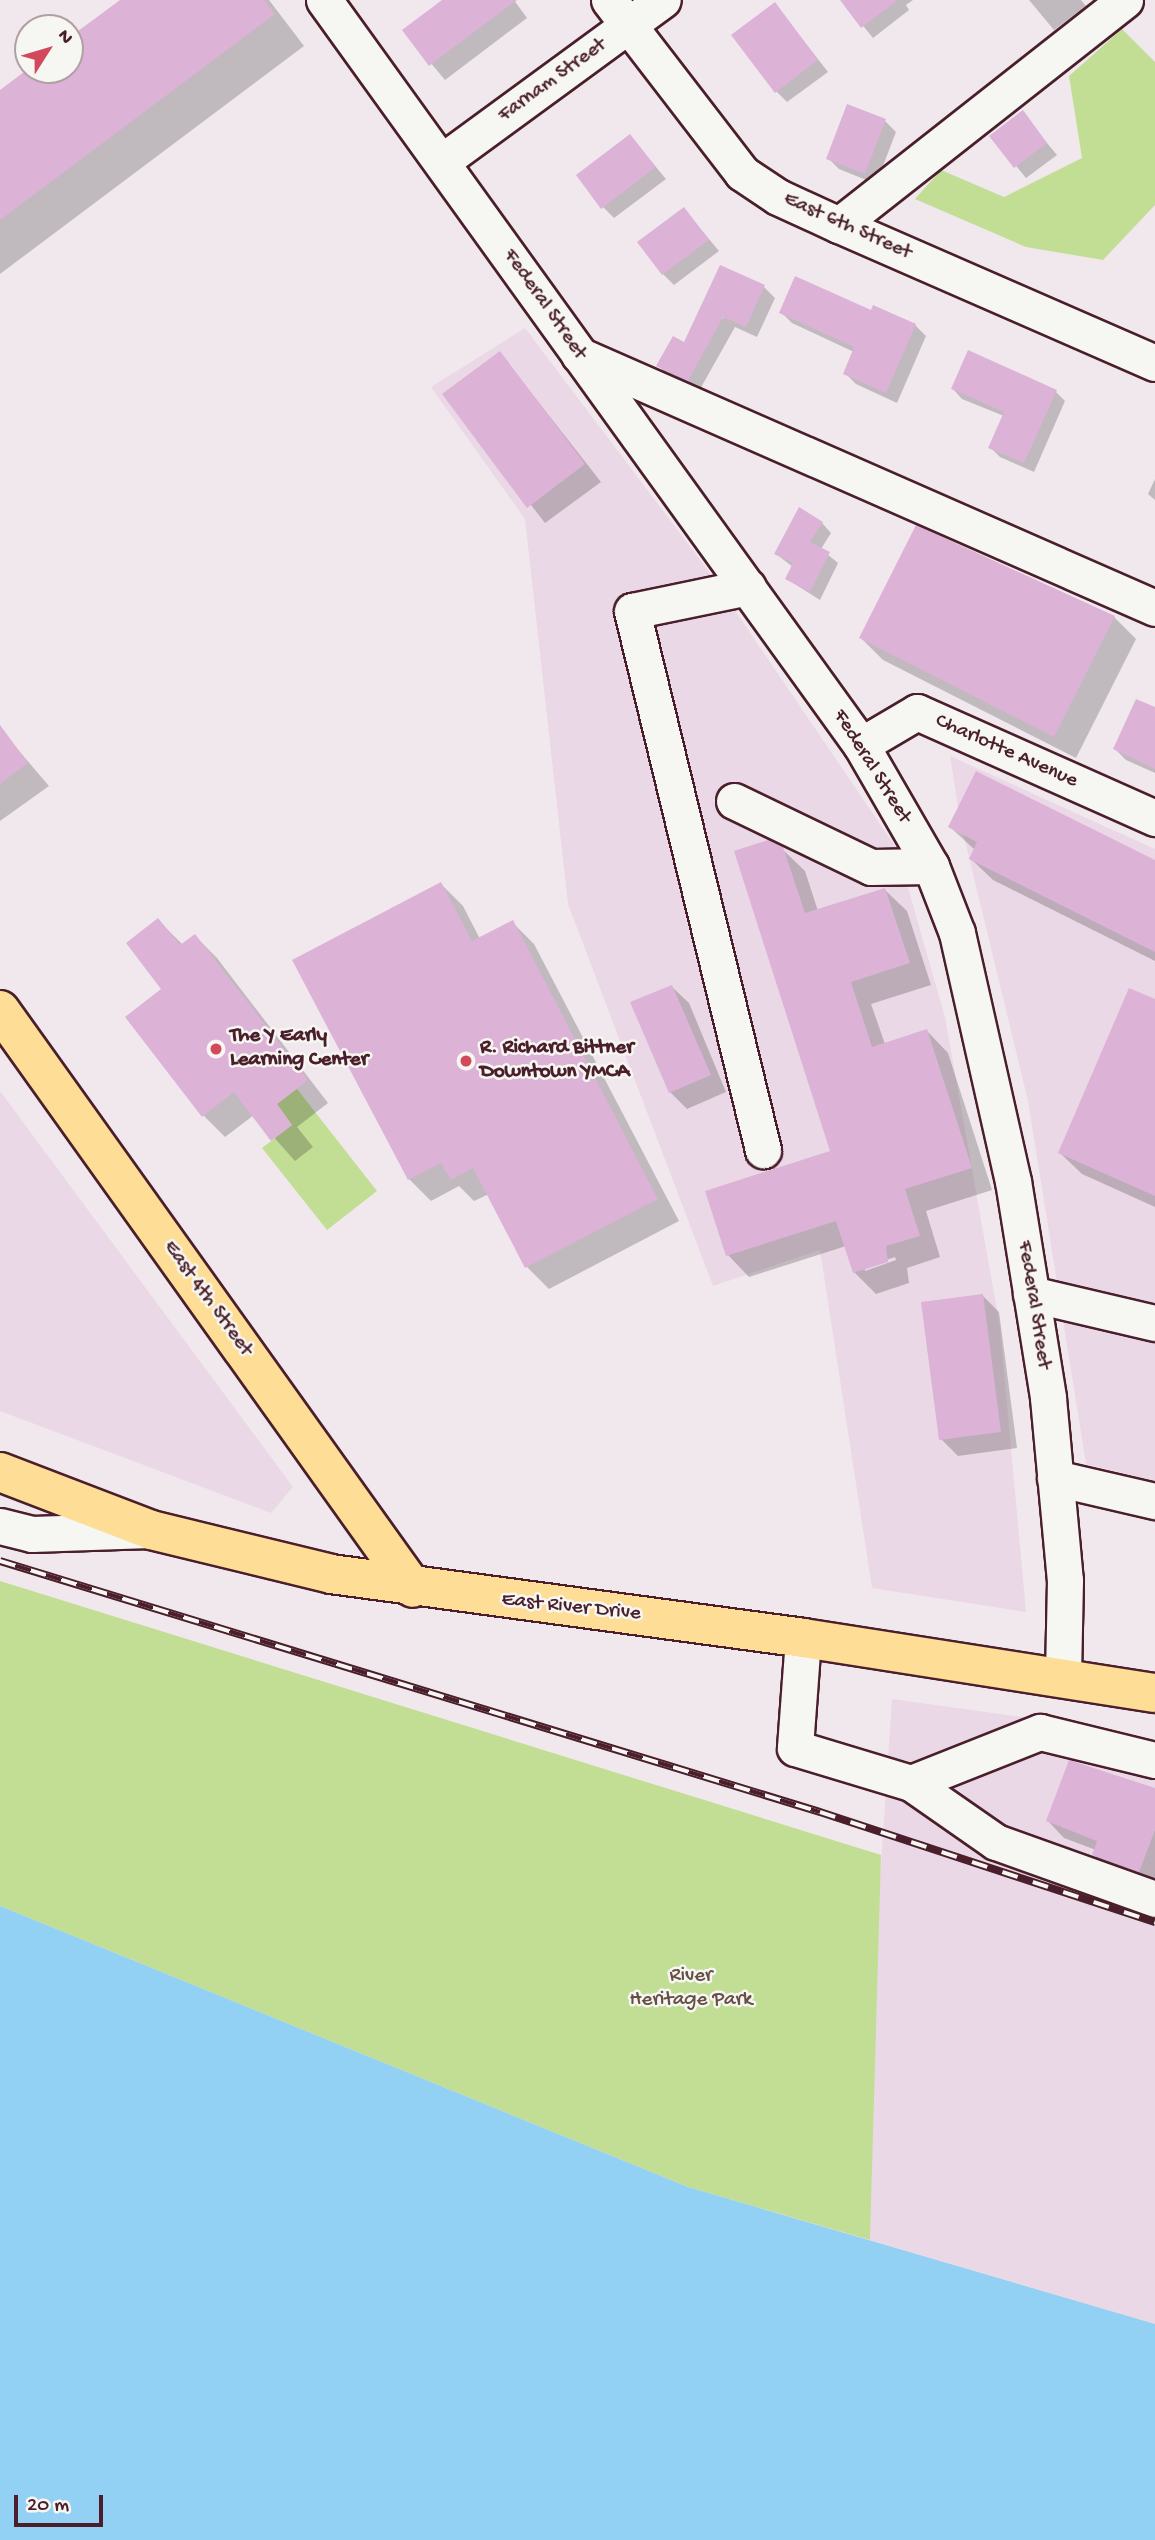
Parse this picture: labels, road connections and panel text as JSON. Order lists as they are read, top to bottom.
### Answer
{
  "streets": {
    "main road": ["East 4th Street", "East River Drive"],
    "street": [
      "Farnam Street",
      "East 6th Street",
      "Federal Street",
      "Charlotte Avenue"
    ]
  },
  "crossings": [
    ["Farnam Street", "East 6th Street"],
    ["Farnam Street", "Federal Street"],
    ["Federal Street", "Charlotte Avenue"],
    ["Federal Street", "East River Drive"],
    ["East 4th Street", "East River Drive"]
  ],
  "parks": ["River Heritage Park"],
  "places": ["The Y Early Learning Center", "R. Richard Bittner Downtown YMCA"],
  "scale_bar": "20 m",
  "north": "top right"
}
